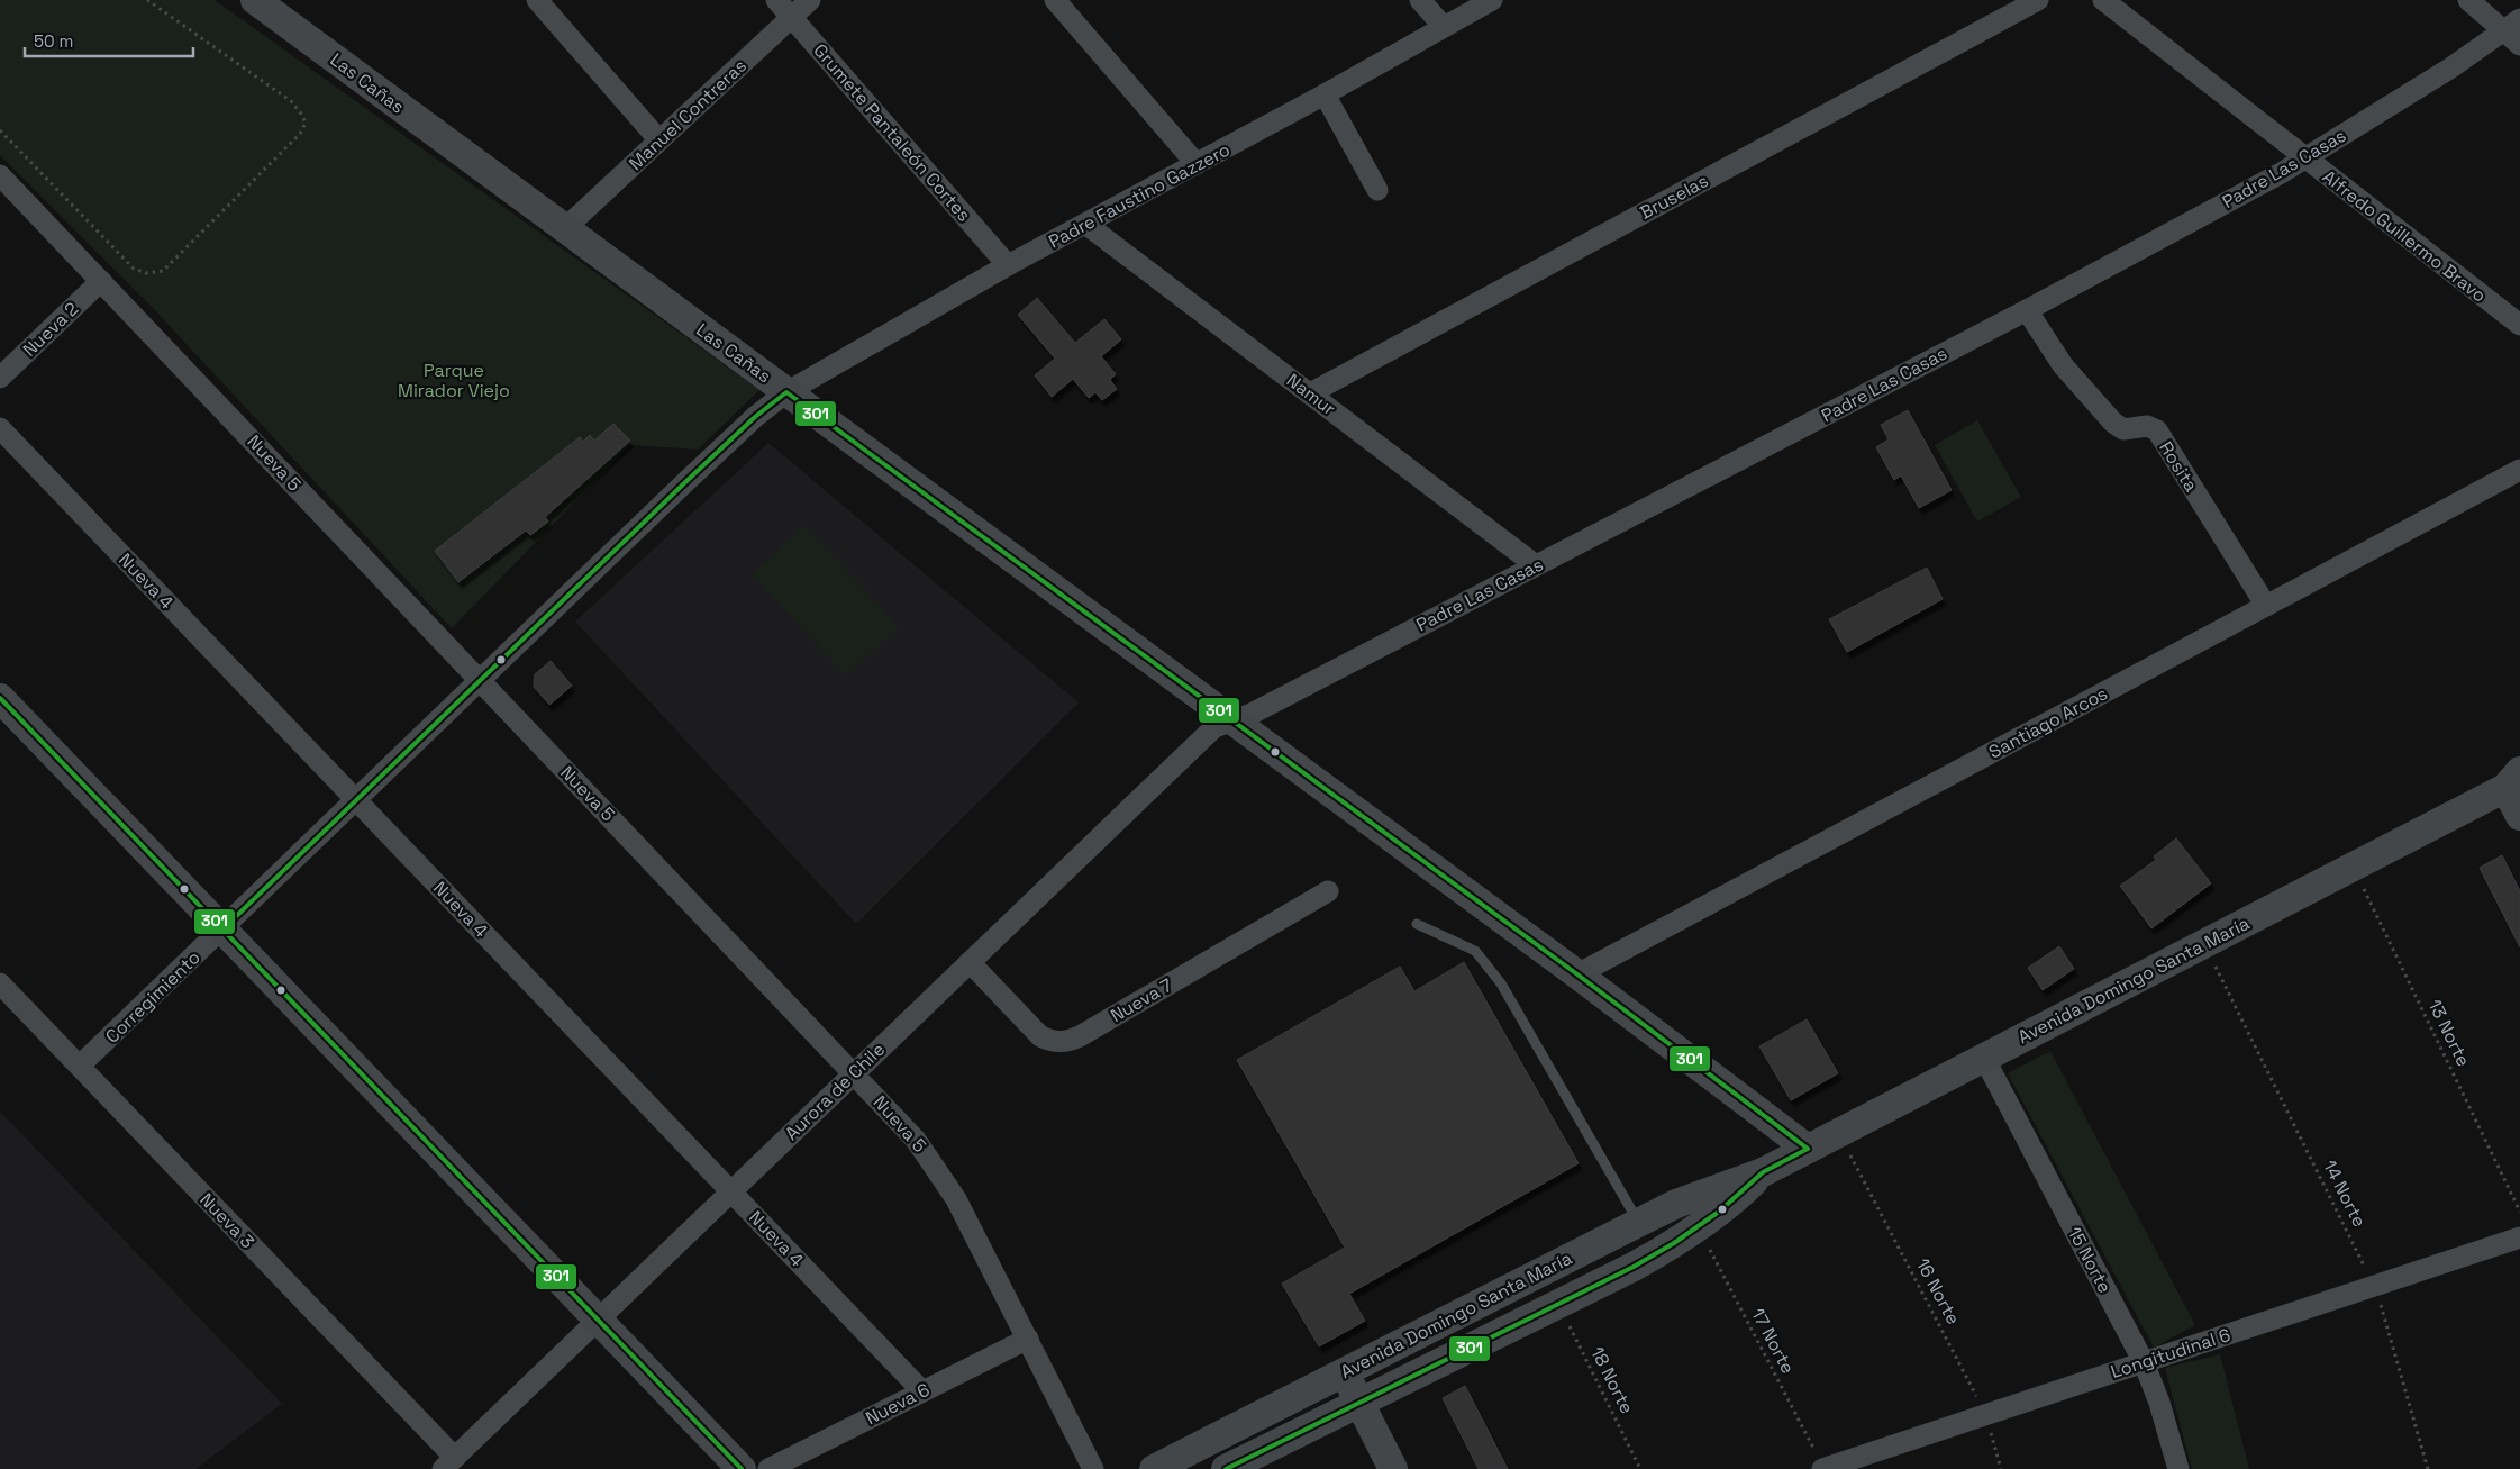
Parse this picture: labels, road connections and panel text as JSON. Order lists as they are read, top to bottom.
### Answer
{
  "streets": {
    "street": [
      "Las Cañas",
      "Manuel Contreras",
      "Grumete Pantaleón Cortes",
      "Padre Las Casas",
      "Padre Faustino Gazzero",
      "Bruselas",
      "Alfredo Guillermo Bravo",
      "Nueva 2",
      "Namur",
      "Nueva 5",
      "Rosita",
      "Nueva 4",
      "Santiago Arcos",
      "Avenida Domingo Santa María",
      "Corregimiento",
      "Nueva 7",
      "Aurora de Chile",
      "Nueva 3",
      "15 Norte",
      "Longitudinal 6",
      "Nueva 6"
    ],
    "path": [
      "13 Norte",
      "14 Norte",
      "16 Norte",
      "17 Norte",
      "18 Norte"
    ]
  },
  "crossings": [
    ["Las Cañas", "Manuel Contreras"],
    ["Las Cañas", "Padre Las Casas"],
    ["Las Cañas", "Padre Faustino Gazzero"],
    ["Las Cañas", "Santiago Arcos"],
    ["Las Cañas", "Avenida Domingo Santa María"],
    ["Las Cañas", "Corregimiento"],
    ["Las Cañas", "Aurora de Chile"],
    ["Manuel Contreras", "Grumete Pantaleón Cortes"],
    ["Grumete Pantaleón Cortes", "Padre Faustino Gazzero"],
    ["Padre Las Casas", "Alfredo Guillermo Bravo"],
    ["Padre Las Casas", "Namur"],
    ["Padre Las Casas", "Rosita"],
    ["Padre Las Casas", "Aurora de Chile"],
    ["Padre Faustino Gazzero", "Namur"],
    ["Padre Faustino Gazzero", "Corregimiento"],
    ["Bruselas", "Namur"],
    ["Nueva 2", "Nueva 5"],
    ["Nueva 5", "Corregimiento"],
    ["Nueva 5", "Aurora de Chile"],
    ["Nueva 5", "Nueva 6"],
    ["Rosita", "Santiago Arcos"],
    ["Nueva 4", "Corregimiento"],
    ["Nueva 4", "Aurora de Chile"],
    ["Nueva 4", "Nueva 6"],
    ["Avenida Domingo Santa María", "13 Norte"],
    ["Avenida Domingo Santa María", "14 Norte"],
    ["Avenida Domingo Santa María", "15 Norte"],
    ["Avenida Domingo Santa María", "16 Norte"],
    ["Avenida Domingo Santa María", "17 Norte"],
    ["Avenida Domingo Santa María", "18 Norte"],
    ["Corregimiento", "Nueva 3"],
    ["Nueva 7", "Aurora de Chile"],
    ["Aurora de Chile", "Nueva 3"],
    ["14 Norte", "Longitudinal 6"],
    ["15 Norte", "Longitudinal 6"],
    ["16 Norte", "Longitudinal 6"],
    ["17 Norte", "Longitudinal 6"]
  ],
  "parks": ["Parque Mirador Viejo"],
  "lines": ["transit line 301"],
  "scale_bar": "50 m"
}
